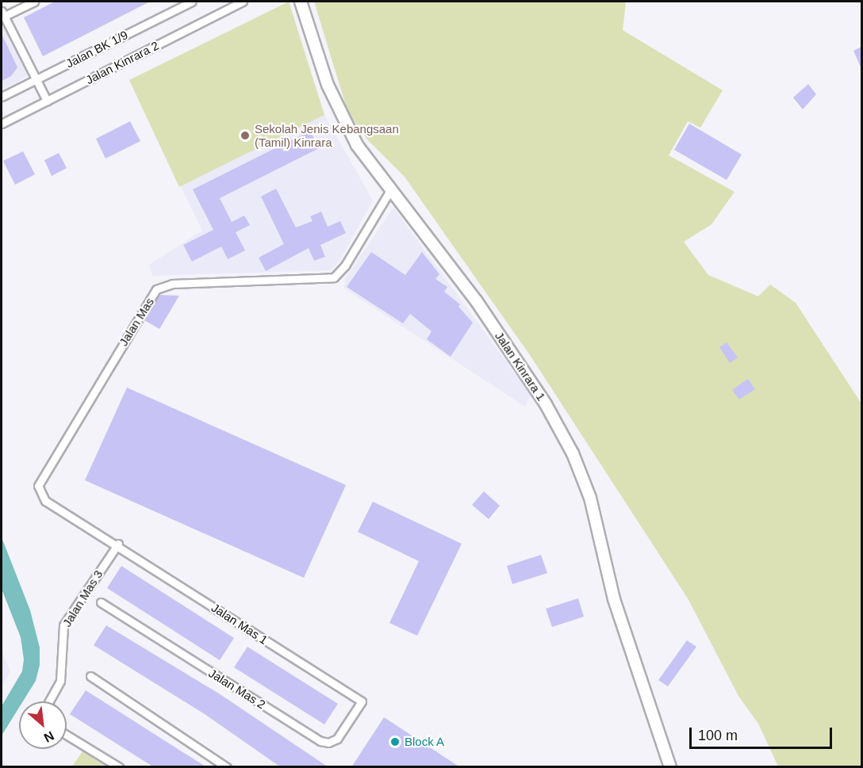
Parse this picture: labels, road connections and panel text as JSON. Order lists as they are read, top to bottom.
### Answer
{
  "streets": {
    "street": [
      "Jalan BK 1/9",
      "Jalan Kinrara 2",
      "Jalan Mas",
      "Jalan Kinrara 1",
      "Jalan Mas 3",
      "Jalan Mas 1",
      "Jalan Mas 2"
    ]
  },
  "crossings": [
    ["Jalan Mas", "Jalan Kinrara 1"],
    ["Jalan Mas", "Jalan Mas 3"],
    ["Jalan Mas", "Jalan Mas 1"],
    ["Jalan Mas 3", "Jalan Mas 1"],
    ["Jalan Mas 1", "Jalan Mas 2"]
  ],
  "places": ["Sekolah Jenis Kebangsaan (Tamil) Kinrara", "Block A"],
  "scale_bar": "100 m",
  "north": "bottom right"
}
